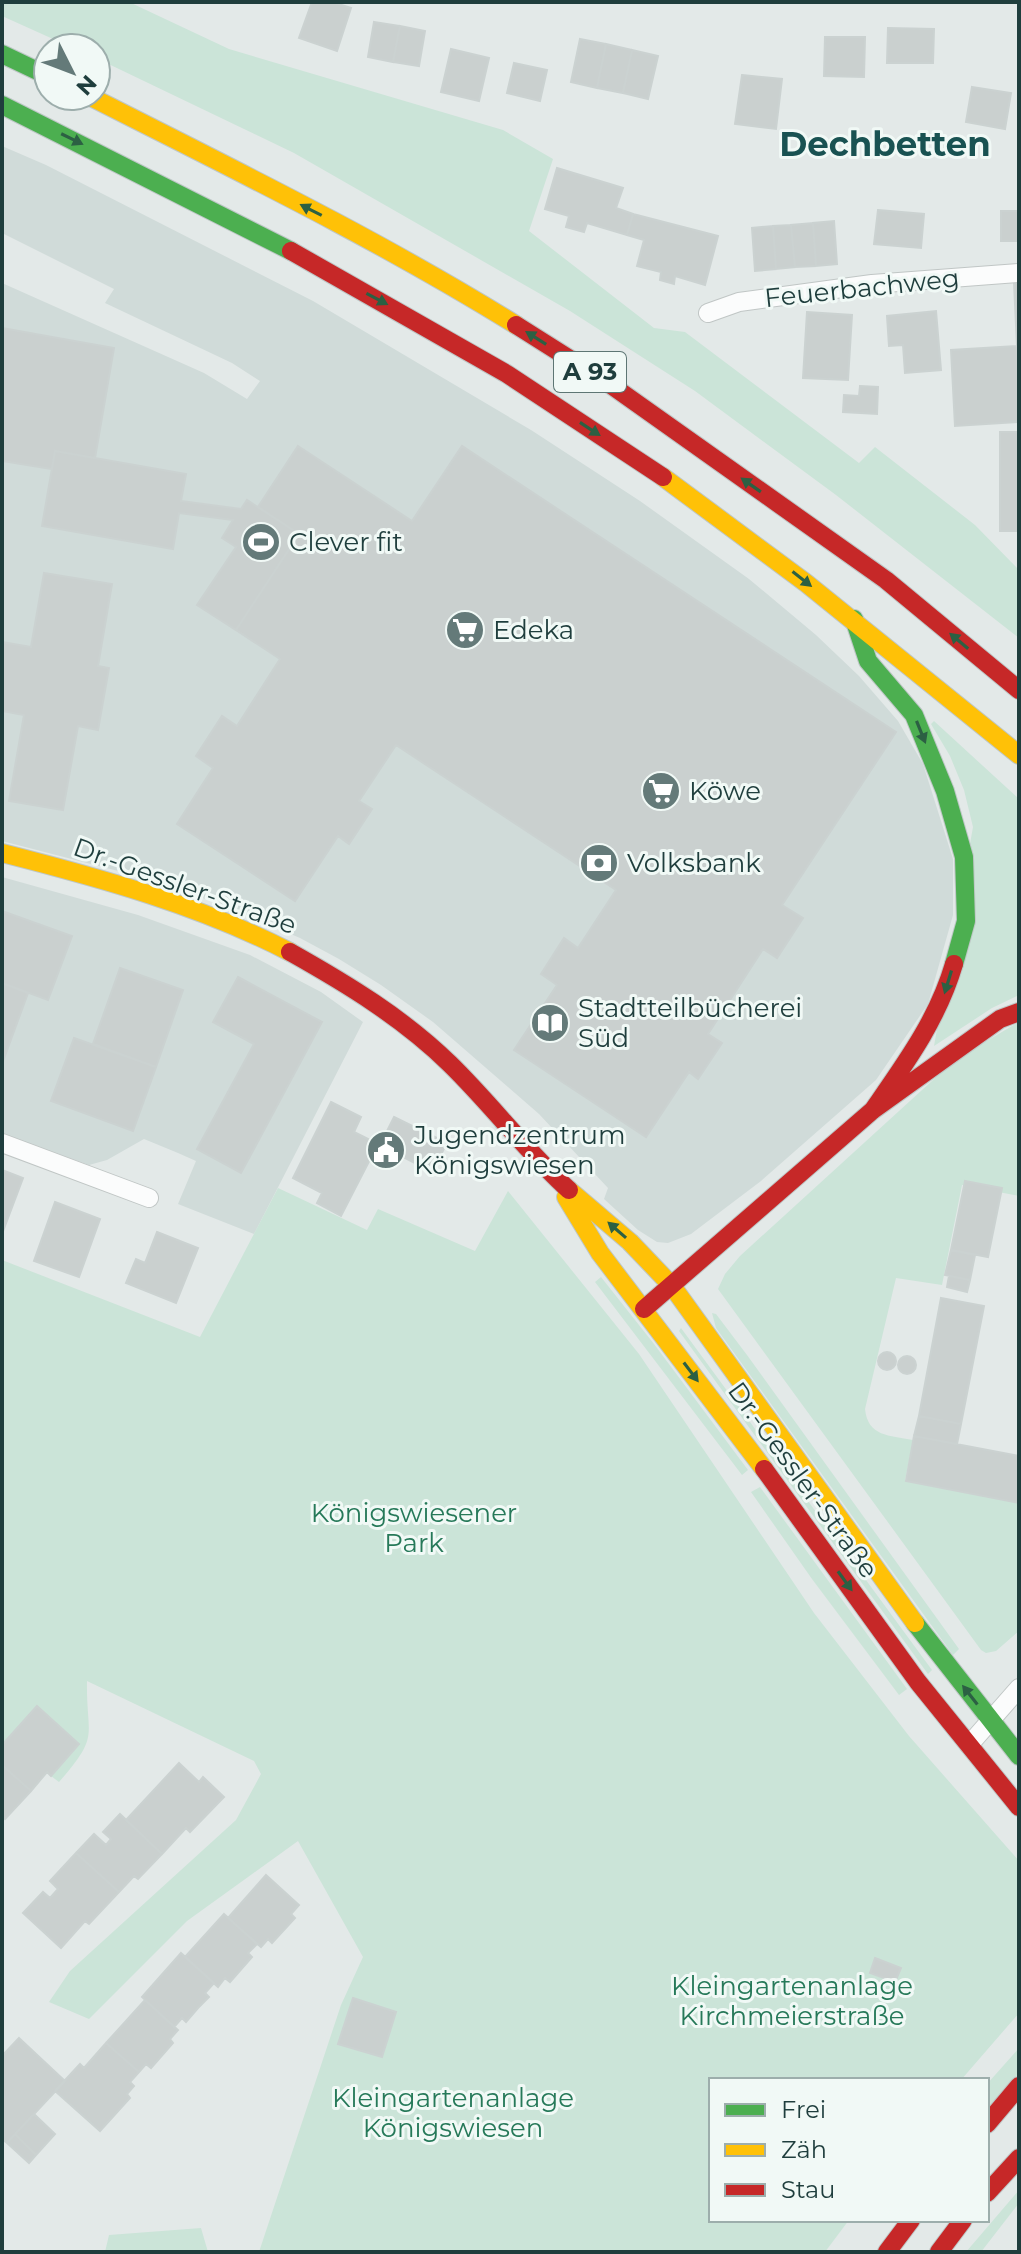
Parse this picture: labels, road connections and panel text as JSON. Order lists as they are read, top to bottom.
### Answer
{
  "streets": {
    "main road": ["A 93", "Dr.-Gessler-Straße"],
    "street": ["Feuerbachweg"]
  },
  "districts": ["Dechbetten"],
  "parks": ["Königswiesener Park", "Kleingartenanlage Kirchmeierstraße", "Kleingartenanlage Königswiesen"],
  "places": {
    "sports": ["Clever fit"],
    "supermarket": ["Edeka", "Köwe"],
    "bank": ["Volksbank"],
    "library": ["Stadtteilbücherei Süd"],
    "public building": ["Jugendzentrum Königswiesen"]
  },
  "legend": ["Frei", "Zäh", "Stau"],
  "north": "bottom right"
}
